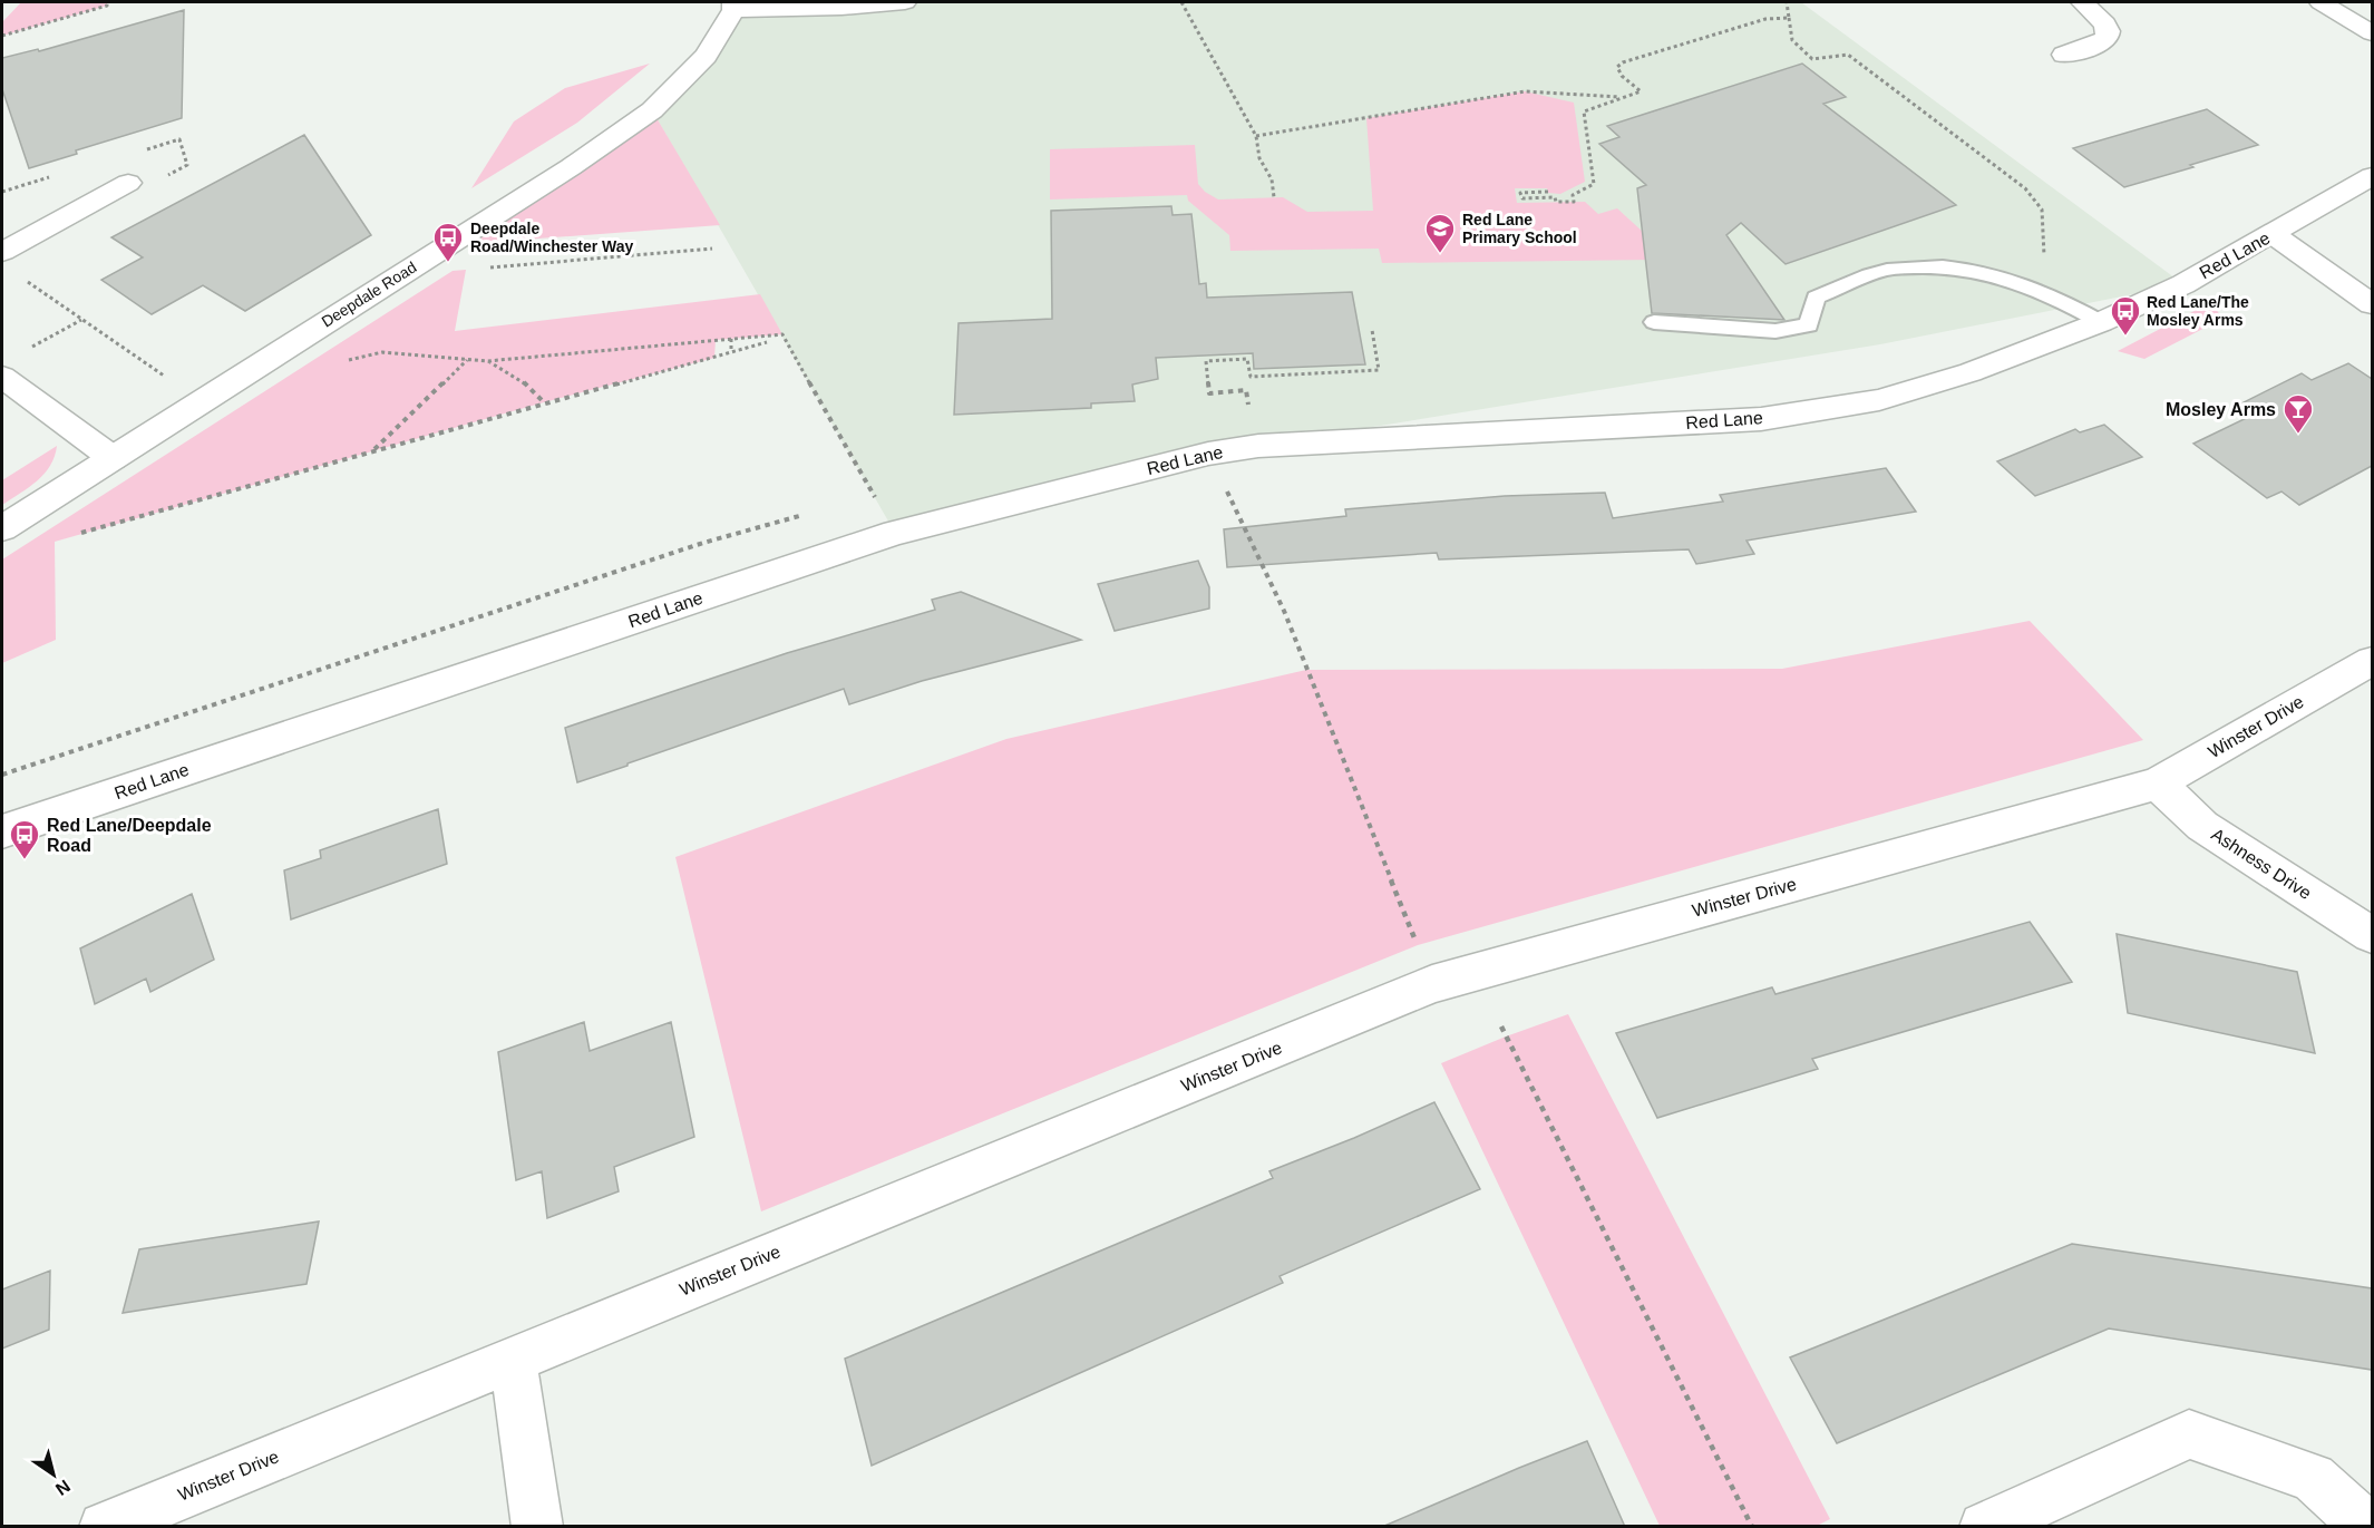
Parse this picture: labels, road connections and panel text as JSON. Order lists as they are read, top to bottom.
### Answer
{
  "streets": {
    "street": [
      "Red Lane",
      "Deepdale Road",
      "Winster Drive",
      "Ashness Drive"
    ]
  },
  "crossings": [
    ["Winster Drive", "Ashness Drive"]
  ],
  "places": {
    "school or university": ["Red Lane Primary School"],
    "bus stop": ["Deepdale Road/Winchester Way", "Red Lane/The Mosley Arms", "Red Lane/Deepdale Road"],
    "bar": ["Mosley Arms"]
  },
  "north": "bottom right"
}
